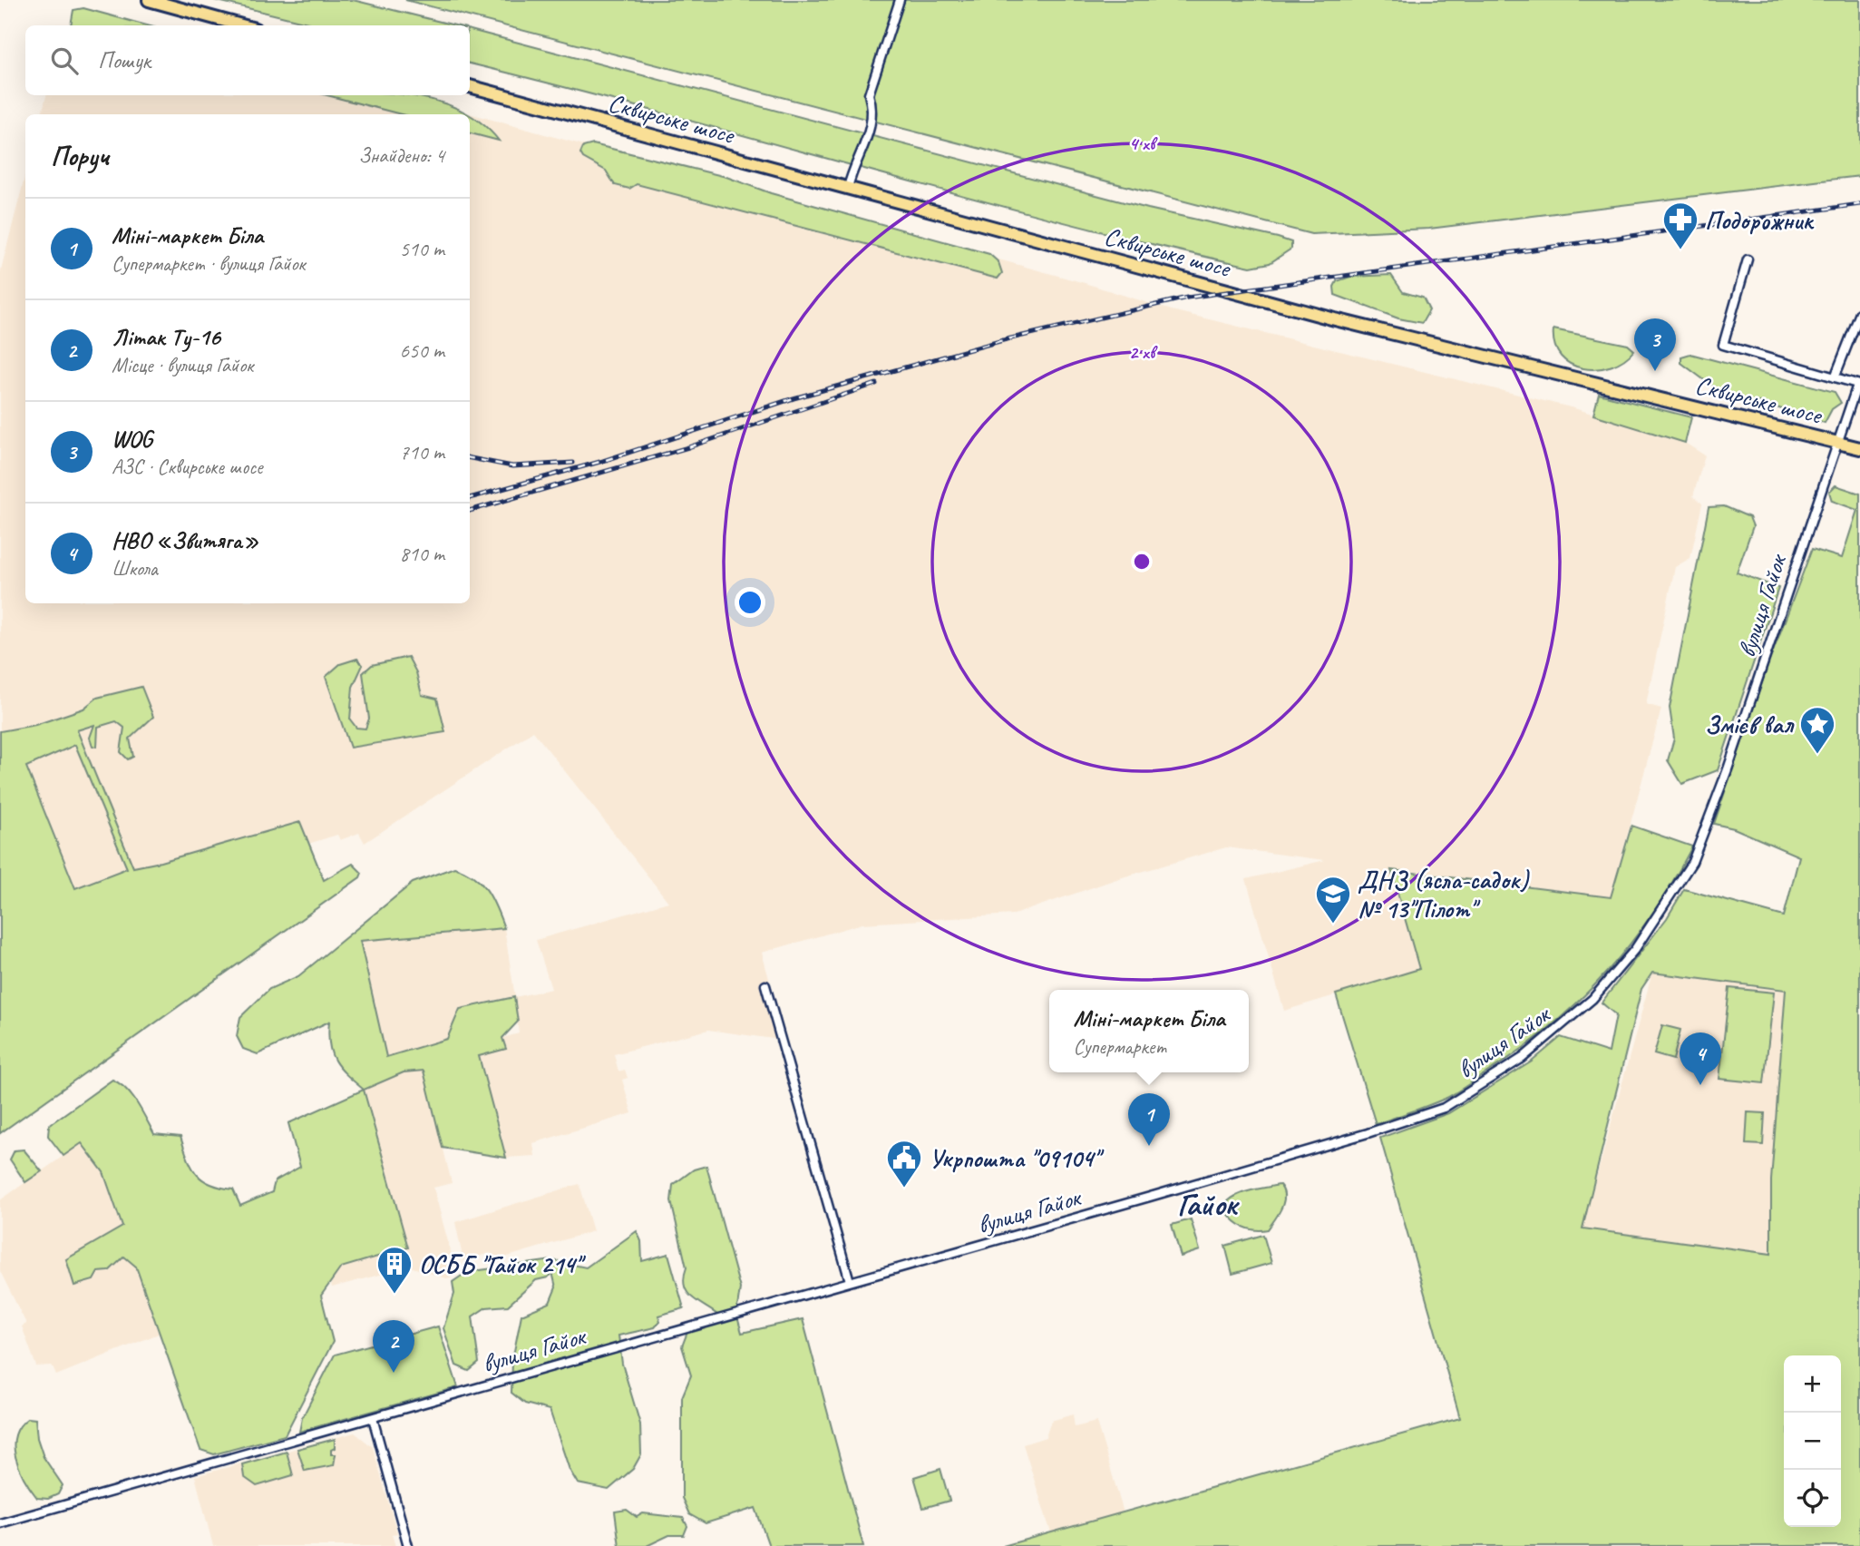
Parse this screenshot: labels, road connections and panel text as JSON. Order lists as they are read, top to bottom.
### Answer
{
  "streets": {
    "main road": ["Сквирське шосе"],
    "street": ["вулиця Гайок"]
  },
  "crossings": [
    ["Сквирське шосе", "вулиця Гайок"]
  ],
  "districts": ["Гайок"],
  "places": {
    "pharmacy": ["Подорожник"],
    "place": ["Змієв вал"],
    "school or university": ["ДНЗ (ясла-садок) № 13\"Пілот\""],
    "public building": ["Укрпошта \"09104\""],
    "building": ["ОСББ \"Гайок 214\""]
  },
  "page": {
    "search": "Пошук",
    "heading": ["Поруч", "Знайдено: 4"],
    "list": [
      {
        "mark": "1",
        "name": "Міні-маркет Біла",
        "note": "Супермаркет · вулиця Гайок",
        "value": "510 m"
      },
      {
        "mark": "2",
        "name": "Літак Ту-16",
        "note": "Місце · вулиця Гайок",
        "value": "650 m"
      },
      {
        "mark": "3",
        "name": "WOG",
        "note": "АЗС · Сквирське шосе",
        "value": "710 m"
      },
      {
        "mark": "4",
        "name": "НВО «Звитяга»",
        "note": "Школа",
        "value": "810 m"
      }
    ],
    "pins": [
      "3",
      "4",
      "1",
      "2"
    ],
    "popup": ["Міні-маркет Біла", "Супермаркет"],
    "map_buttons": ["+", "−"]
  },
  "rings": ["4 хв", "2 хв"]
}
